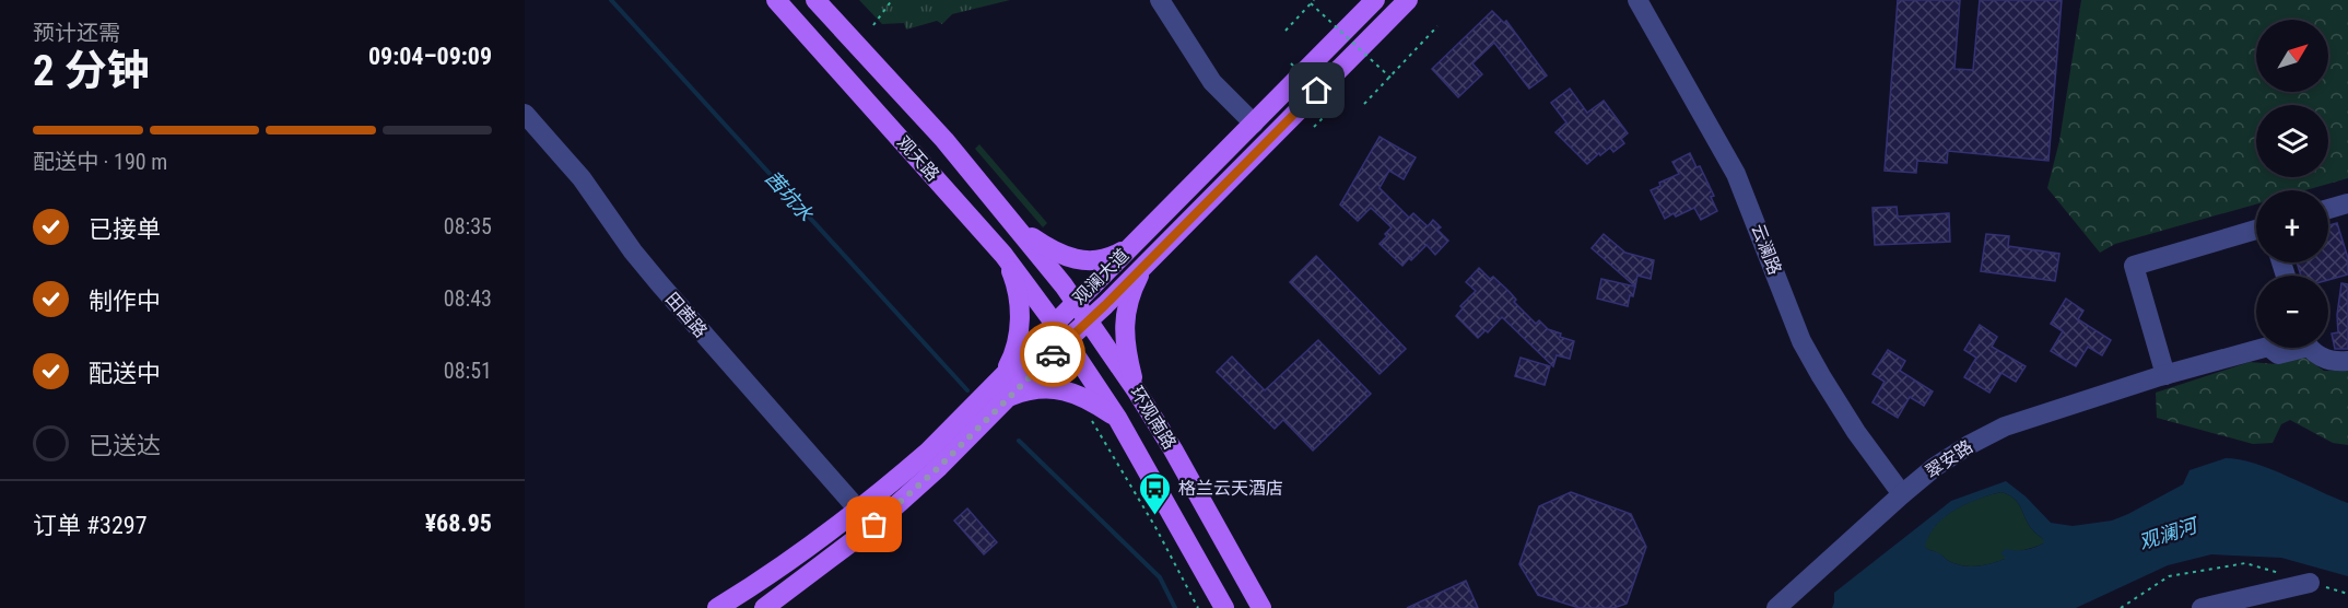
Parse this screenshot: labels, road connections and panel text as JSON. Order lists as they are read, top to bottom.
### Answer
{
  "streets": {
    "main road": ["观天路", "观澜大道", "环观南路"],
    "street": ["云澜路", "田茜路", "翠安路"]
  },
  "crossings": [
    ["观天路", "观澜大道"],
    ["观天路", "环观南路"],
    ["云澜路", "翠安路"],
    ["观澜大道", "田茜路"],
    ["观澜大道", "环观南路"]
  ],
  "water": ["茜坑水", "观澜河"],
  "places": {
    "bus stop": ["格兰云天酒店"]
  },
  "north": "top right",
  "page": {
    "heading": ["2 分钟", "预计还需", "09:04–09:09"],
    "panel": ["订单 #3297", "¥68.95"],
    "map_buttons": ["+", "−"],
    "bar": "配送中 · 190 m",
    "list": [
      ["已接单", "08:35"],
      ["制作中", "08:43"],
      ["配送中", "08:51"],
      "已送达"
    ]
  }
}
